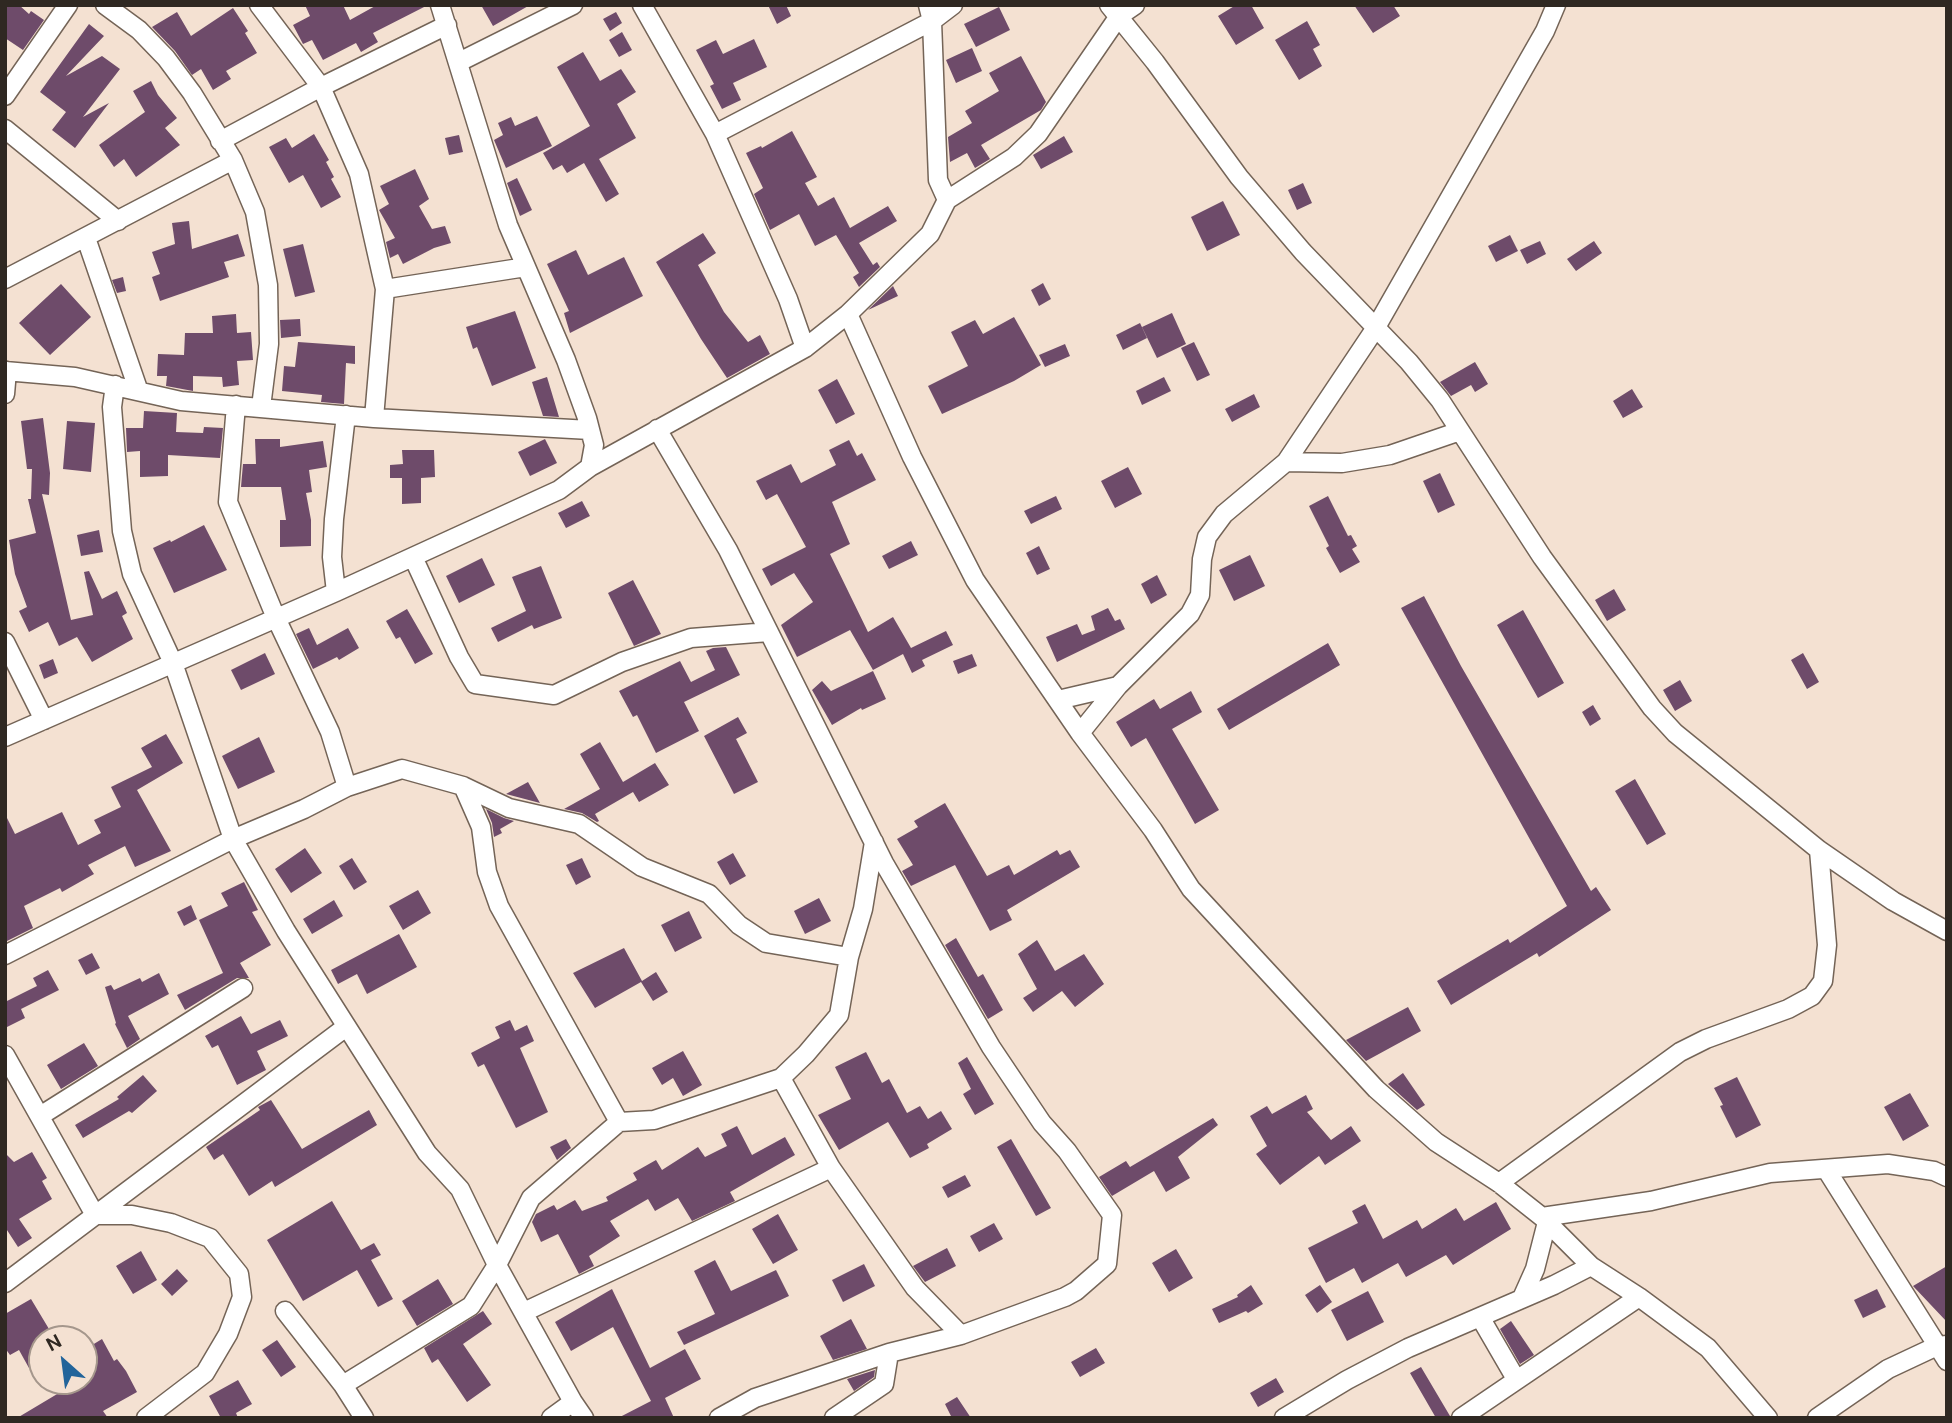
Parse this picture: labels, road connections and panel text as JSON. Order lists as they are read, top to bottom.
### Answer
{
  "north": "top left"
}
